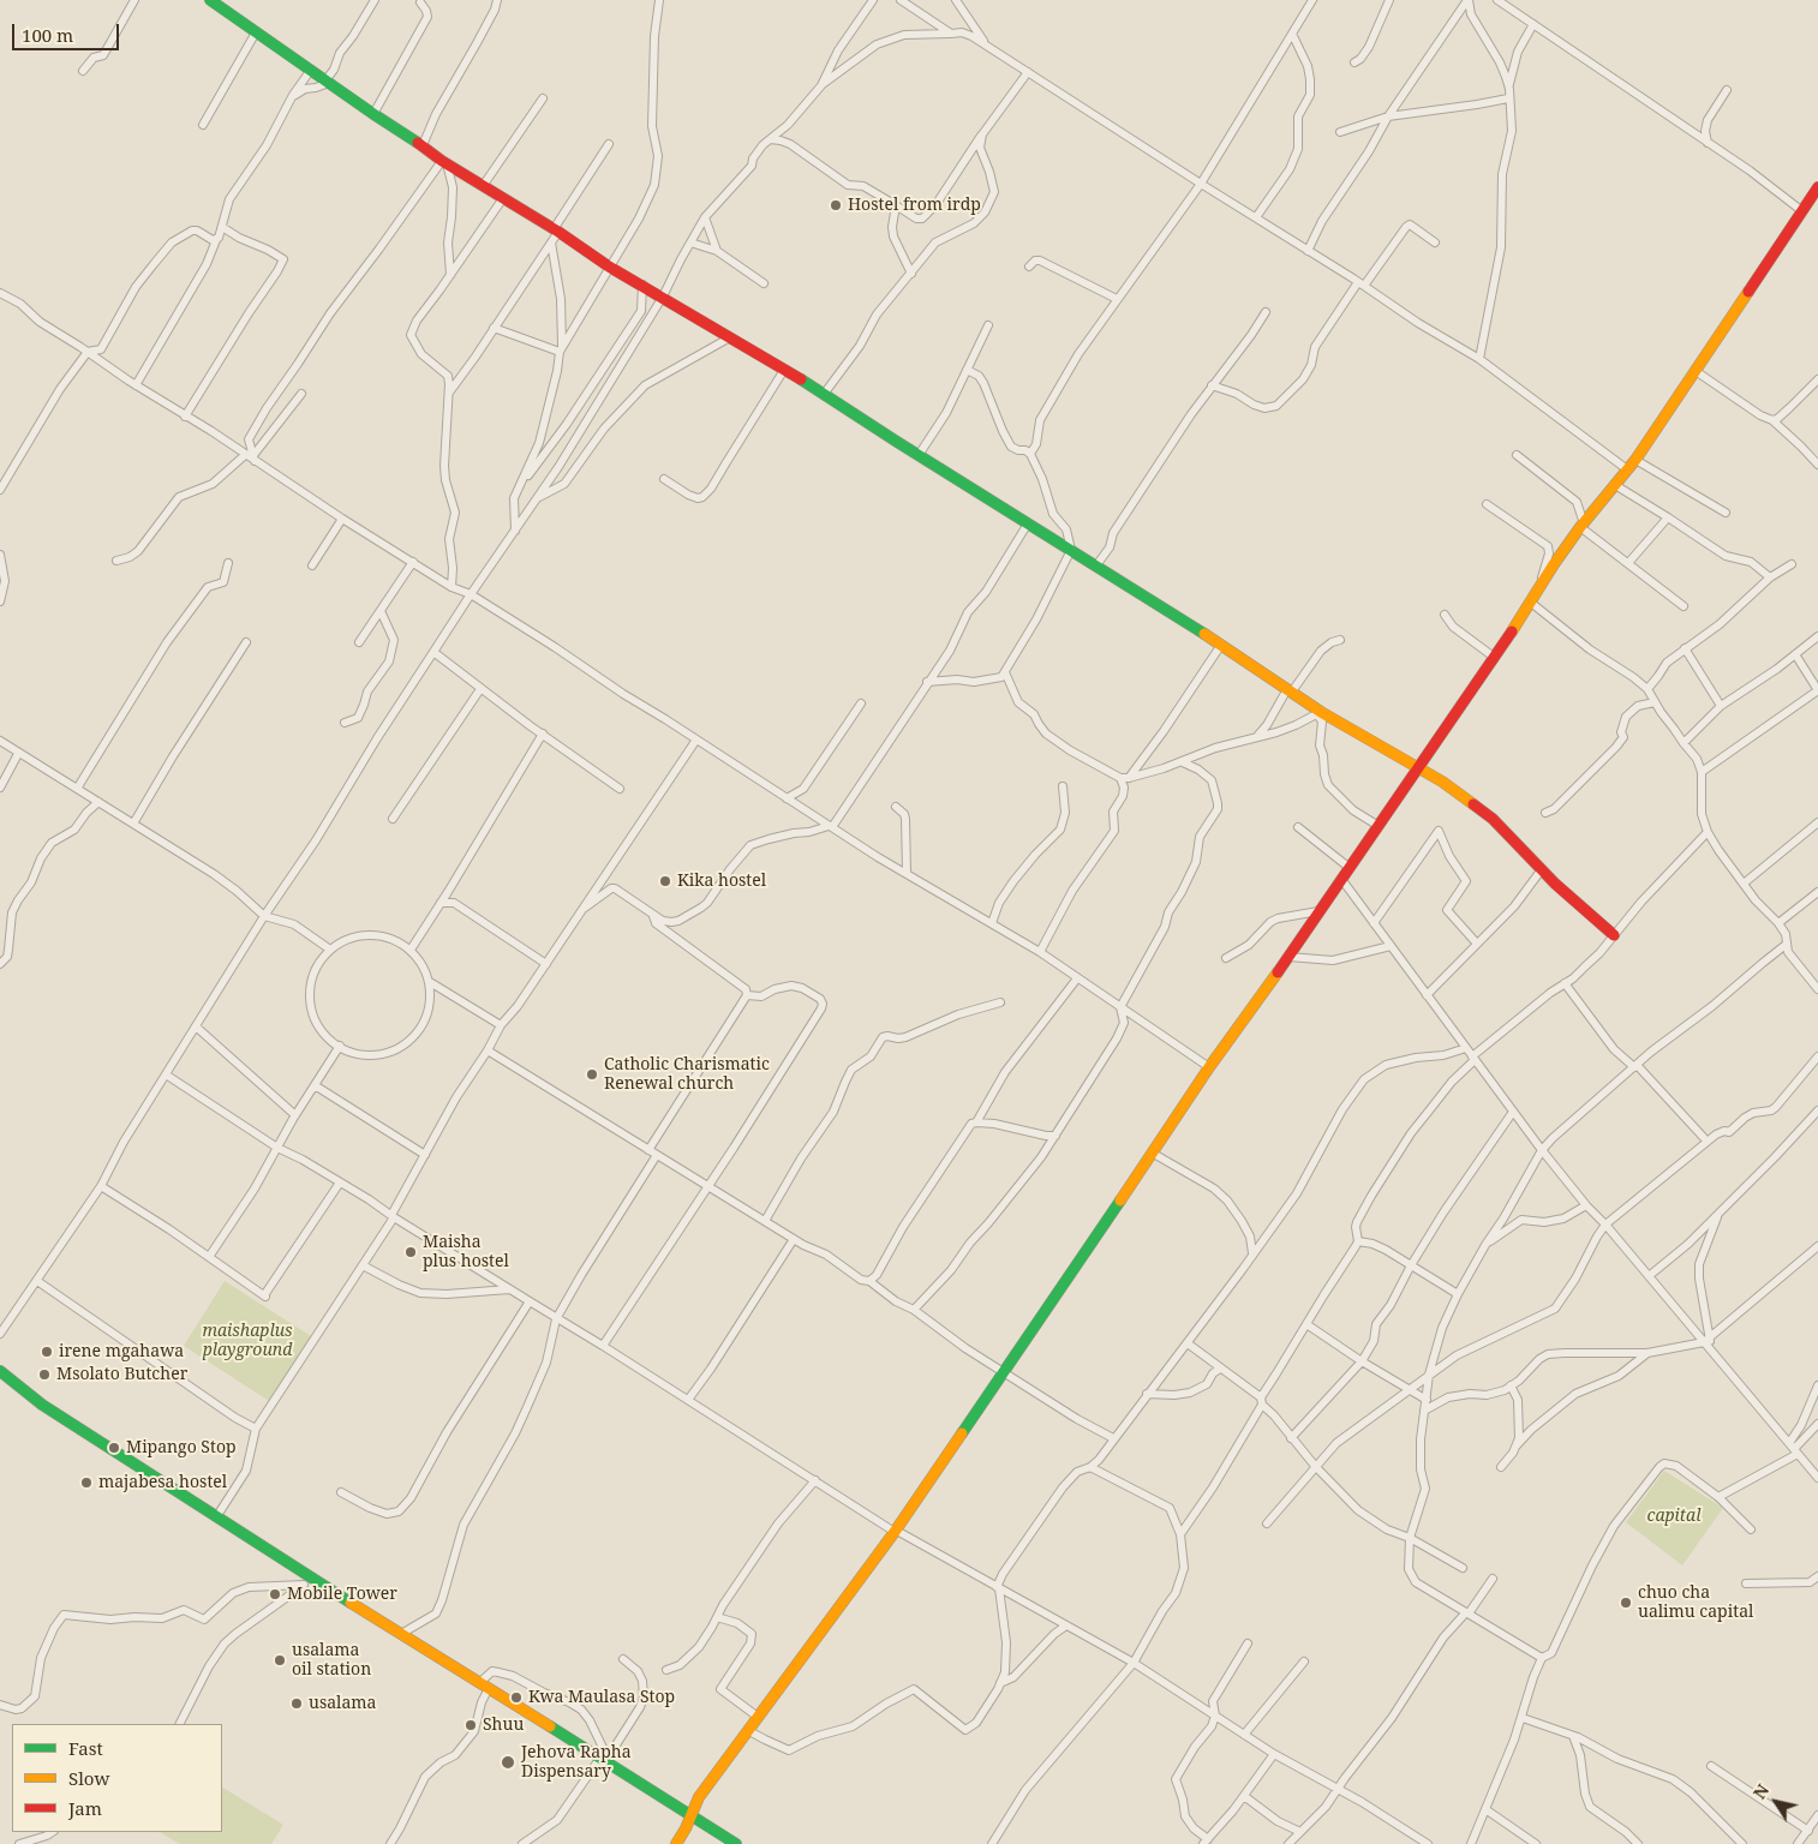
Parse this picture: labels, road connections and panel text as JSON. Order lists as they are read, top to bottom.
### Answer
{
  "parks": ["maishaplus playground", "capital"],
  "places": [
    "Hostel from irdp",
    "Kika hostel",
    "Catholic Charismatic Renewal church",
    "Maisha plus hostel",
    "irene mgahawa",
    "Msolato Butcher",
    "Mipango Stop",
    "majabesa hostel",
    "Mobile Tower",
    "chuo cha ualimu capital",
    "usalama oil station",
    "Kwa Maulasa Stop",
    "usalama",
    "Shuu",
    "Jehova Rapha Dispensary"
  ],
  "legend": ["Fast", "Slow", "Jam"],
  "scale_bar": "100 m",
  "north": "top left"
}
